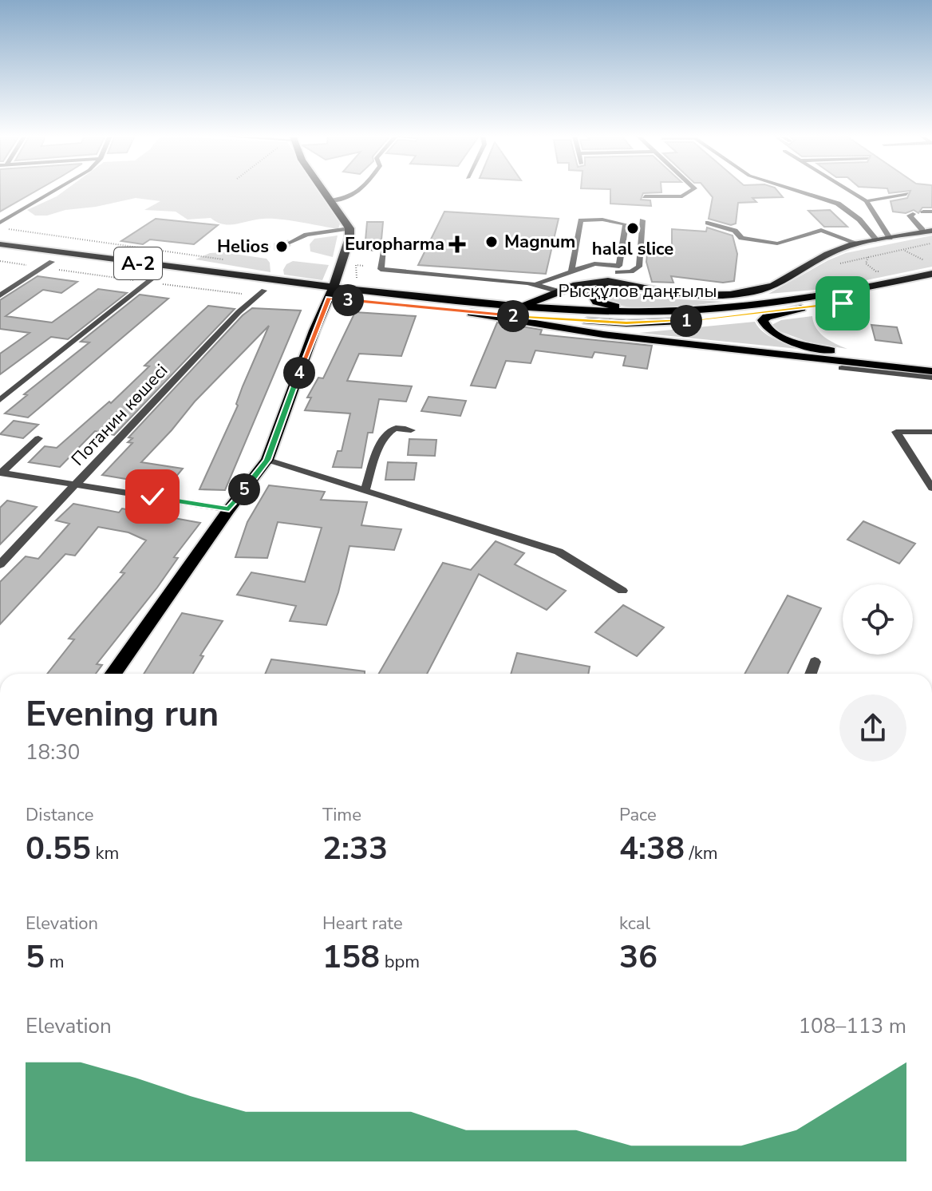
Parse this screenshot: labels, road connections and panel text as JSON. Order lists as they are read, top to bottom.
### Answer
{
  "streets": {
    "main road": ["A-2", "Рысқұлов даңғылы"],
    "street": ["Потанин көшесі"]
  },
  "crossings": [
    ["Рысқұлов даңғылы", "Потанин көшесі"]
  ],
  "places": {
    "other": ["halal slice", "Magnum", "Helios"],
    "health": ["Europharma"]
  },
  "page": {
    "pins": [
      "3",
      "2",
      "1",
      "4",
      "5"
    ],
    "heading": ["Evening run", "18:30"],
    "stats": [
      ["Distance", "0.55 km"],
      ["Time", "2:33"],
      ["Pace", "4:38 /km"],
      ["Elevation", "5 m"],
      ["Heart rate", "158 bpm"],
      ["kcal", "36"]
    ],
    "chart": ["Elevation", "108–113 m"]
  }
}
